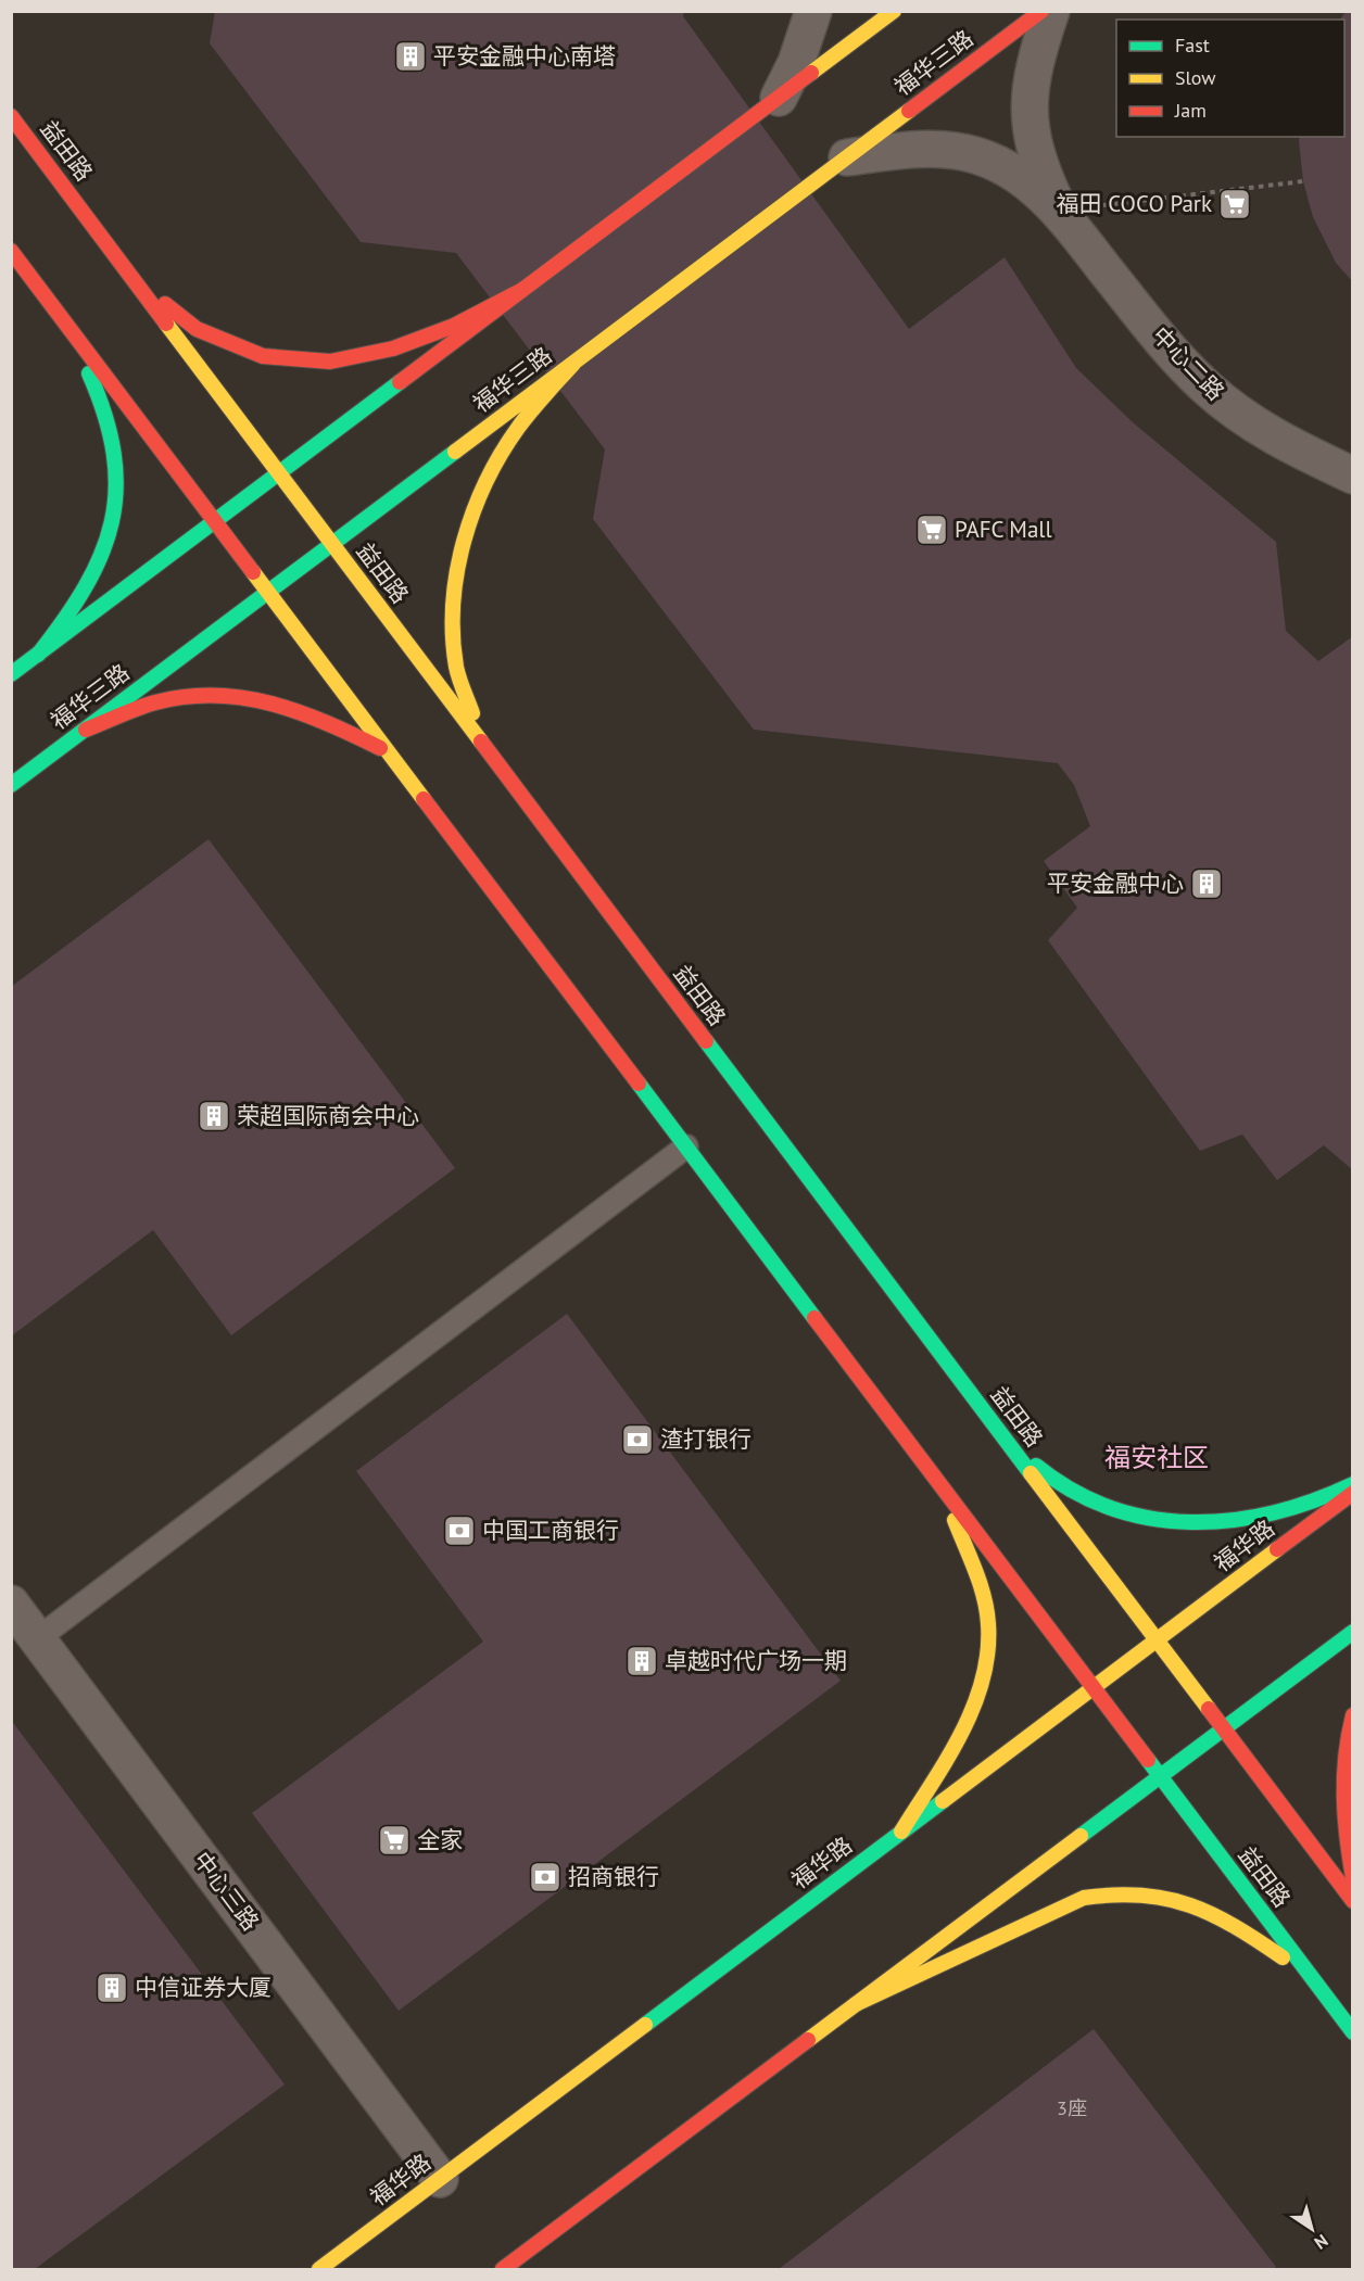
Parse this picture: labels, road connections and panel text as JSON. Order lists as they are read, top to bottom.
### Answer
{
  "streets": {
    "main road": ["福华三路", "益田路", "福华路"],
    "street": ["中心二路", "中心三路"]
  },
  "crossings": [
    ["福华三路", "益田路"],
    ["福华三路", "中心二路"],
    ["益田路", "福华路"],
    ["福华路", "中心三路"]
  ],
  "districts": ["福安社区"],
  "places": {
    "building": [
      "平安金融中心南塔",
      "平安金融中心",
      "荣超国际商会中心",
      "卓越时代广场一期",
      "中信证券大厦"
    ],
    "supermarket": ["福田 COCO Park", "PAFC Mall", "全家"],
    "bank": ["渣打银行", "中国工商银行", "招商银行"]
  },
  "house_numbers": ["3座"],
  "legend": ["Fast", "Slow", "Jam"],
  "north": "bottom right"
}
